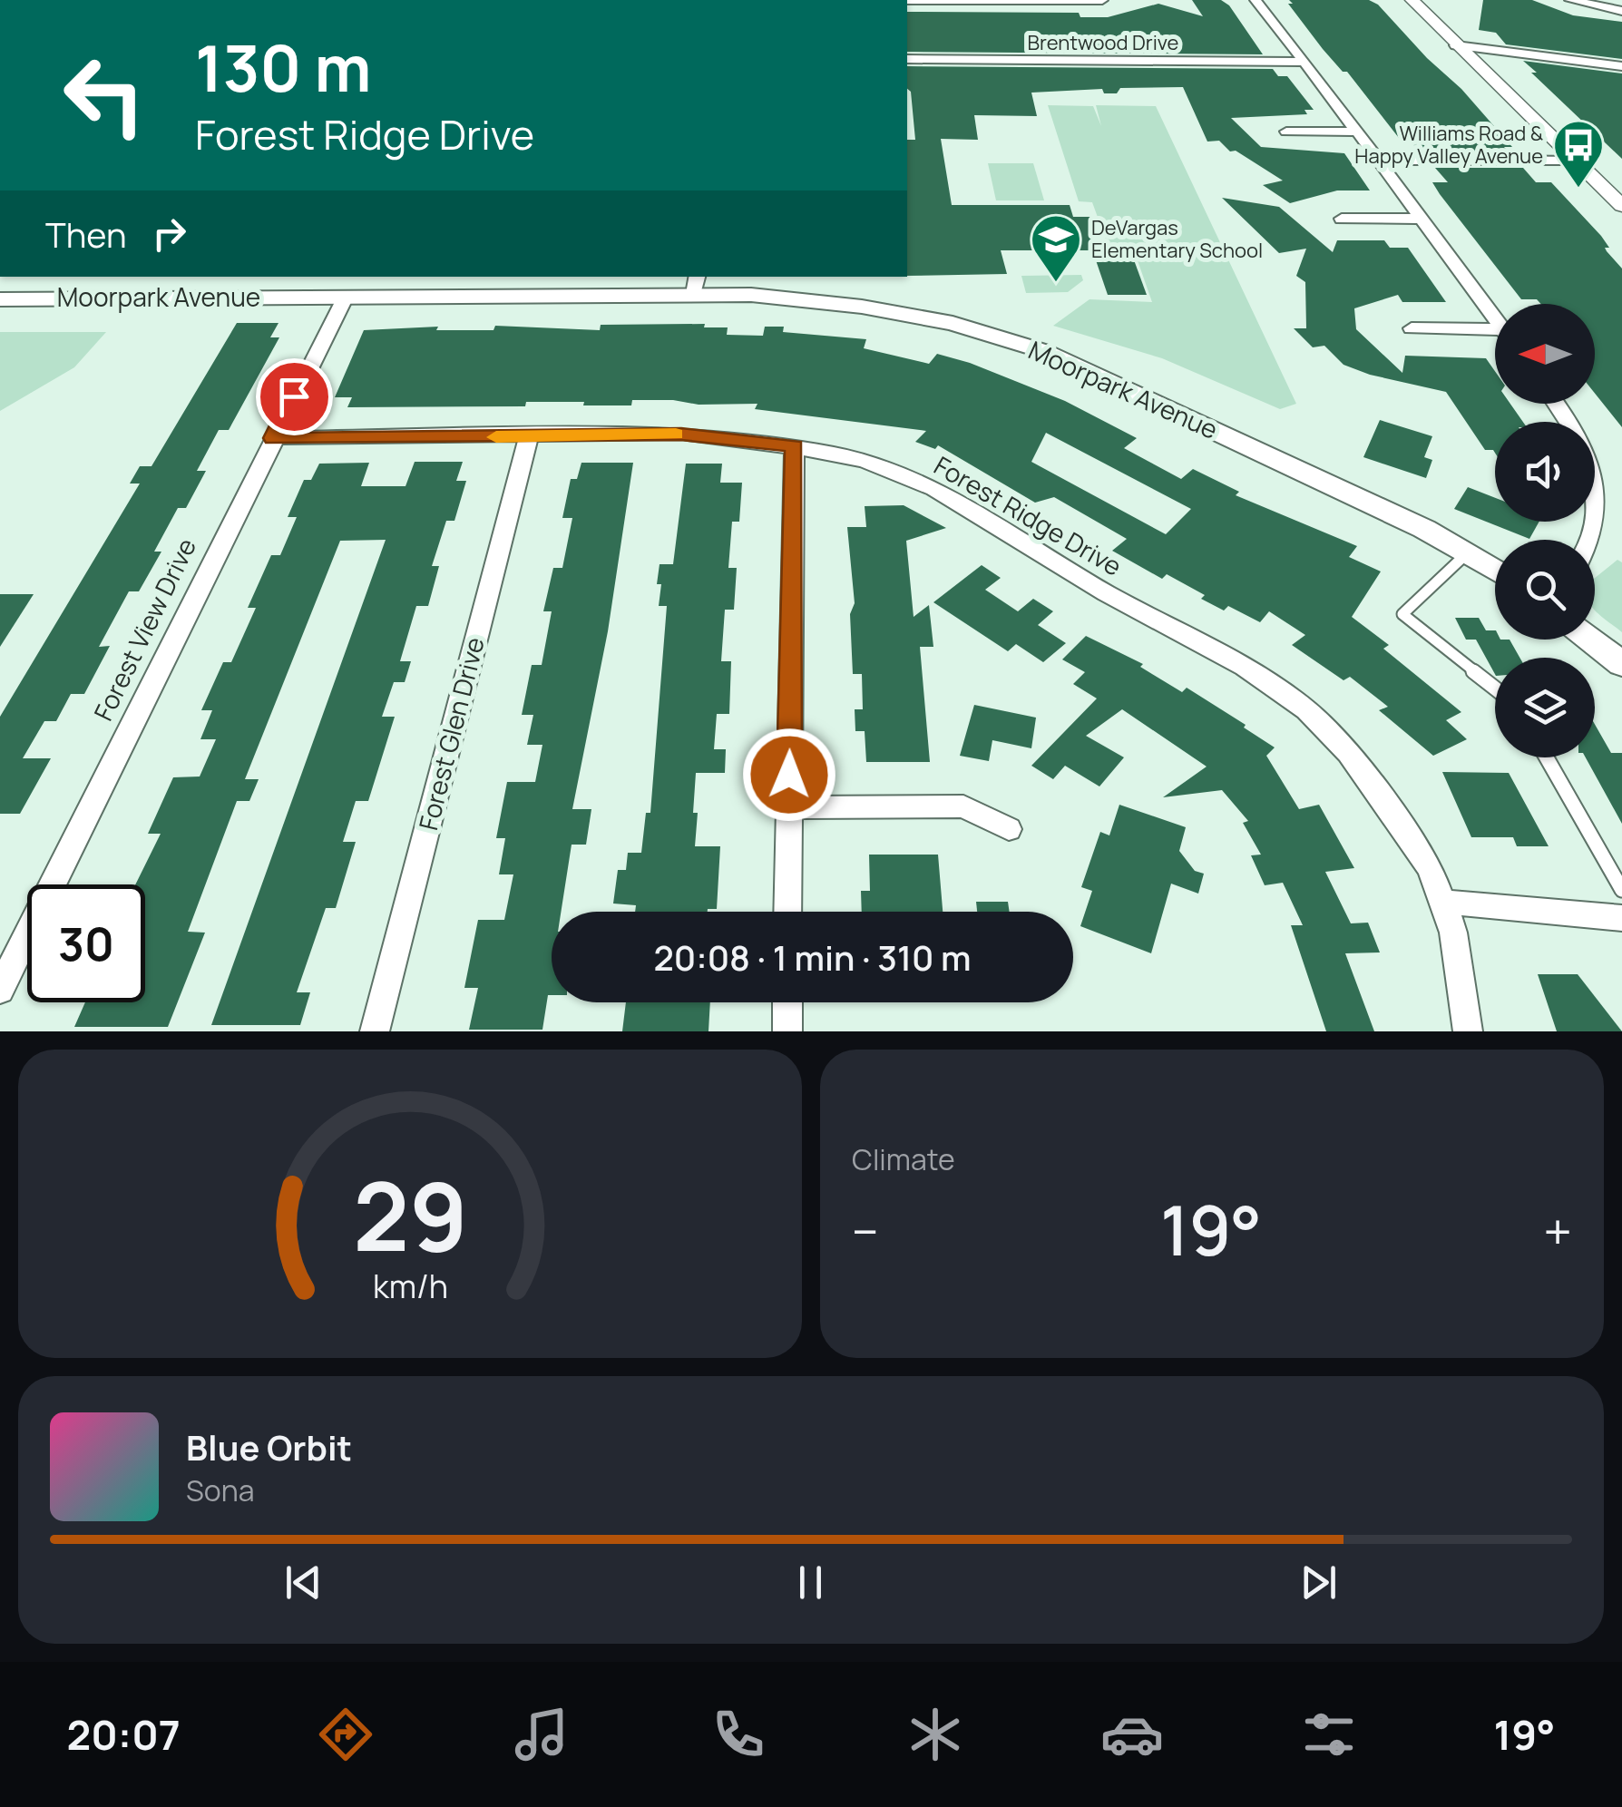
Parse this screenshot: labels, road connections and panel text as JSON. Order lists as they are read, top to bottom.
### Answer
{
  "streets": {
    "main road": ["Moorpark Avenue"],
    "street": [
      "Brentwood Drive",
      "Forest Ridge Drive",
      "Forest View Drive",
      "Forest Glen Drive"
    ]
  },
  "crossings": [
    ["Moorpark Avenue", "Forest View Drive"],
    ["Forest Ridge Drive", "Forest View Drive"],
    ["Forest Ridge Drive", "Forest Glen Drive"]
  ],
  "places": {
    "bus stop": ["Williams Road & Happy Valley Avenue"],
    "school or university": ["DeVargas Elementary School"]
  },
  "north": "left",
  "page": {
    "turn": ["130 m", "Forest Ridge Drive"],
    "then": "Then",
    "limit": "30",
    "trip": "20:08 · 1 min · 310 m",
    "tile": "Climate",
    "heat": ["−", "19°", "+"],
    "song": ["Blue Orbit", "Sona"],
    "tabs": ["20:07", "19°"],
    "gauge": ["29", "km/h"]
  }
}
